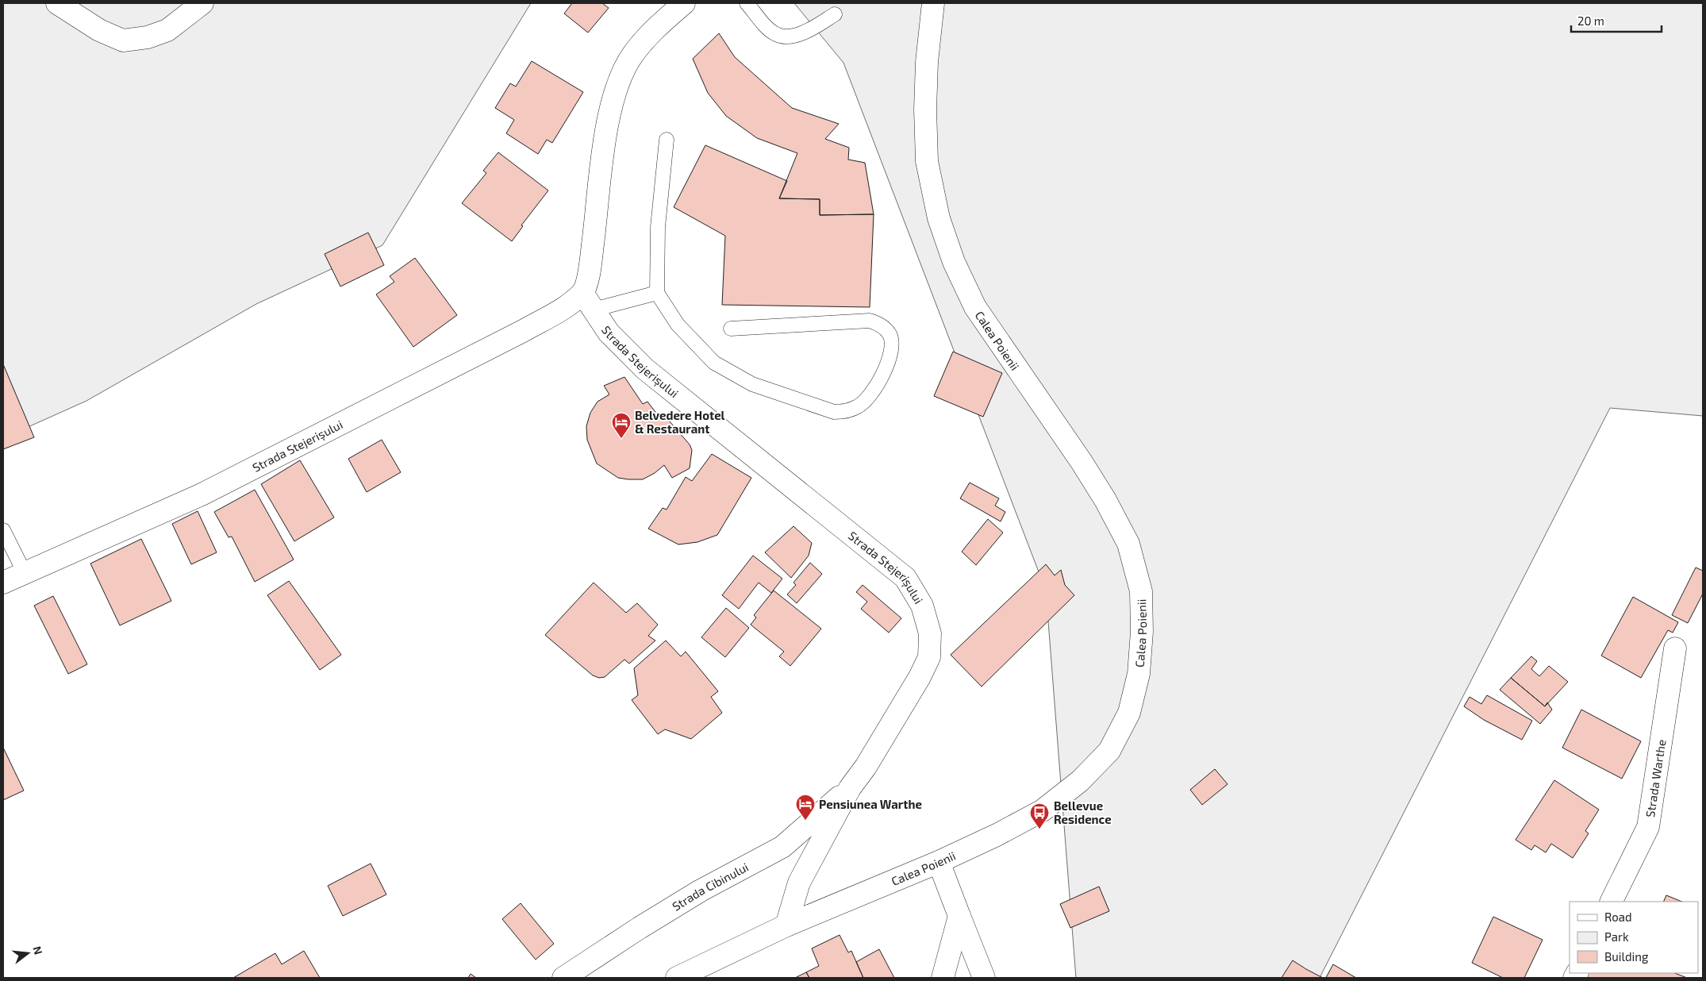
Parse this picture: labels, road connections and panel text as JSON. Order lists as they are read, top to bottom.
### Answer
{
  "streets": {
    "street": [
      "Calea Poienii",
      "Strada Stejerișului",
      "Strada Warthe",
      "Strada Cibinului"
    ]
  },
  "crossings": [
    ["Calea Poienii", "Strada Stejerișului"],
    ["Strada Stejerișului", "Strada Cibinului"]
  ],
  "places": {
    "hotel": ["Belvedere Hotel & Restaurant", "Pensiunea Warthe"],
    "bus stop": ["Bellevue Residence"]
  },
  "legend": ["Road", "Park", "Building"],
  "scale_bar": "20 m",
  "north": "right"
}
